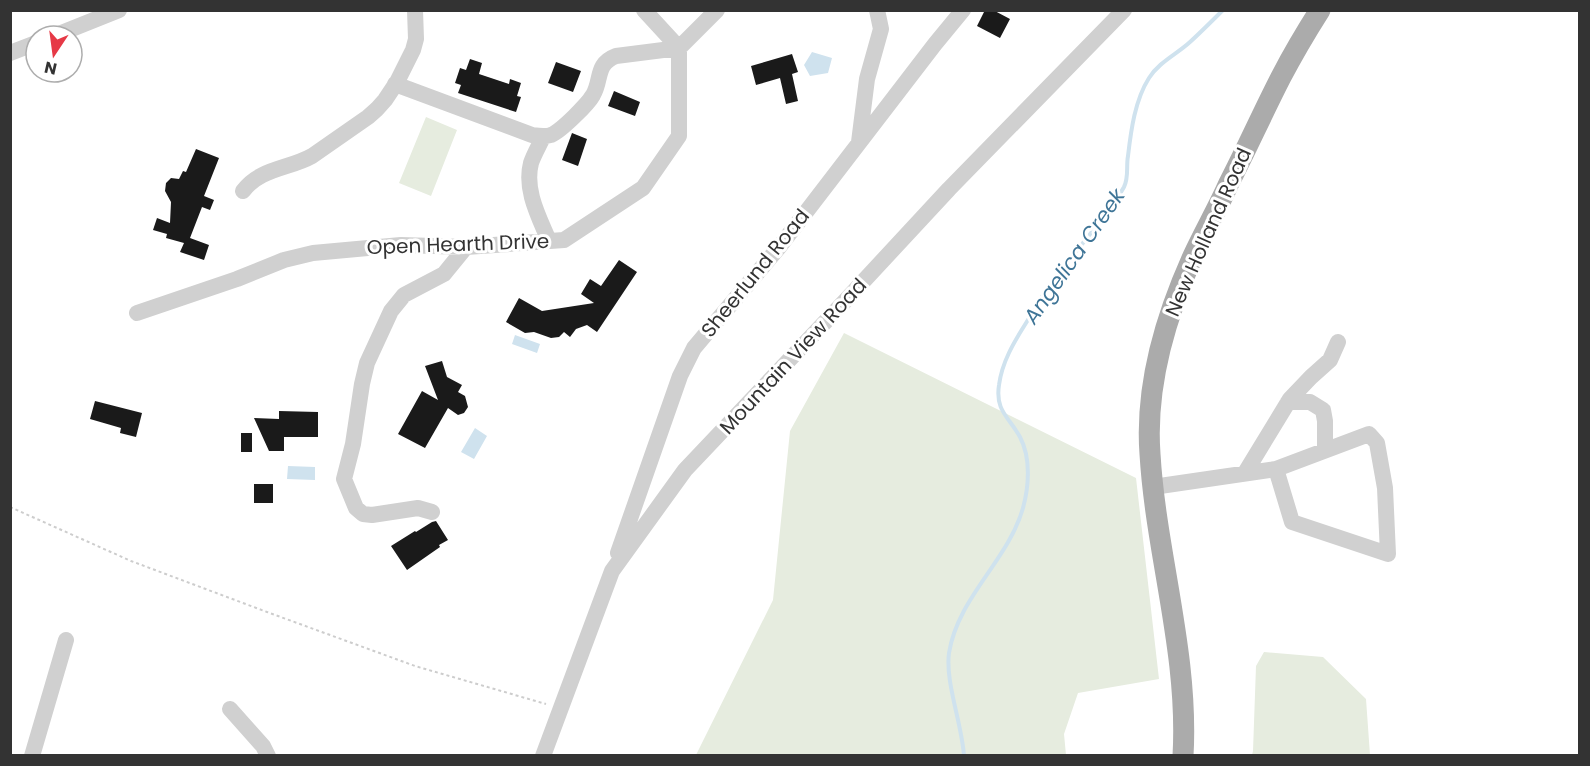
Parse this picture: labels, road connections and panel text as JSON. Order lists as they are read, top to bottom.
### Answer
{
  "streets": {
    "main road": ["New Holland Road"],
    "street": ["Open Hearth Drive", "Sheerlund Road", "Mountain View Road"]
  },
  "crossings": [
    ["Sheerlund Road", "Mountain View Road"]
  ],
  "water": ["Angelica Creek"],
  "north": "bottom"
}
